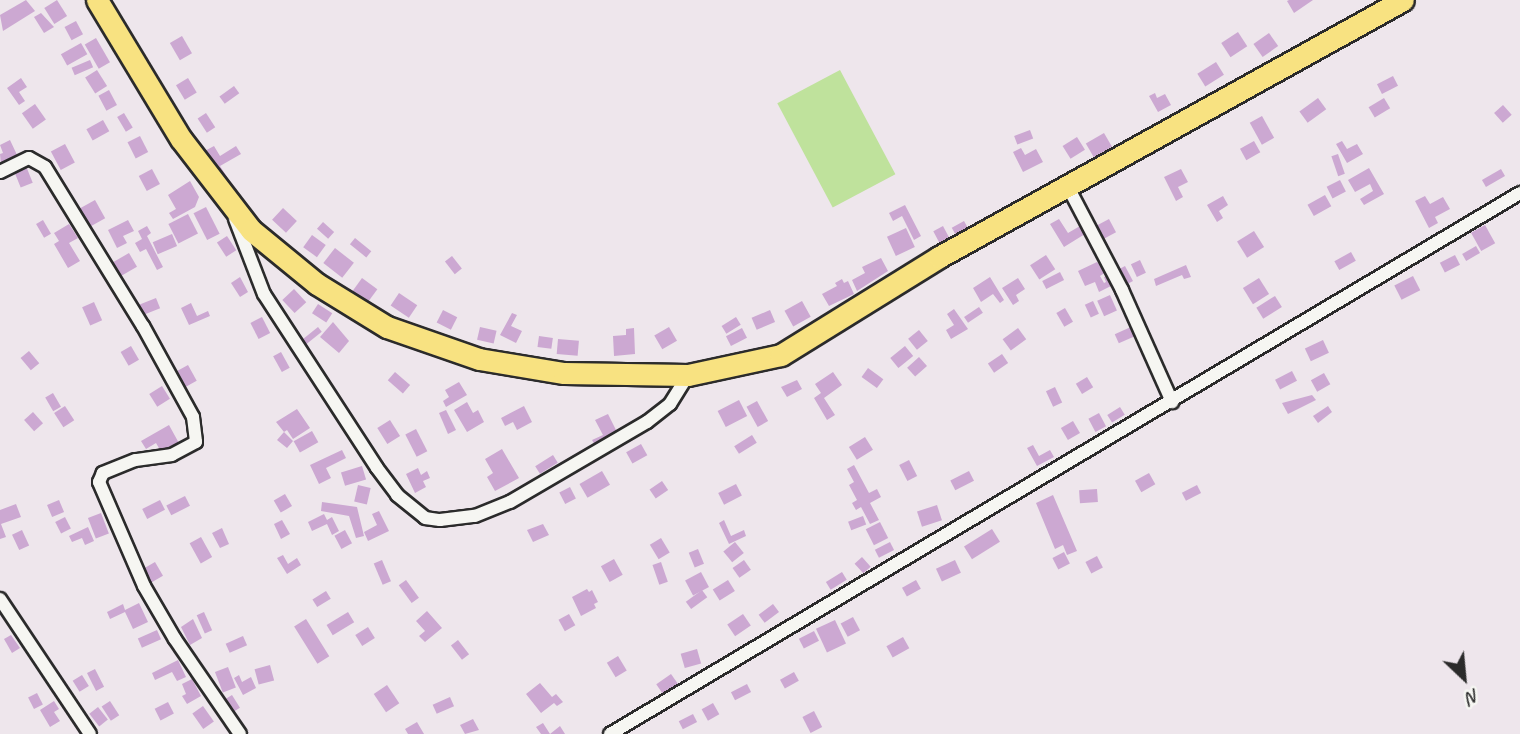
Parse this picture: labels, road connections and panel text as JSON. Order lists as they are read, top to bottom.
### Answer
{
  "north": "bottom right"
}
